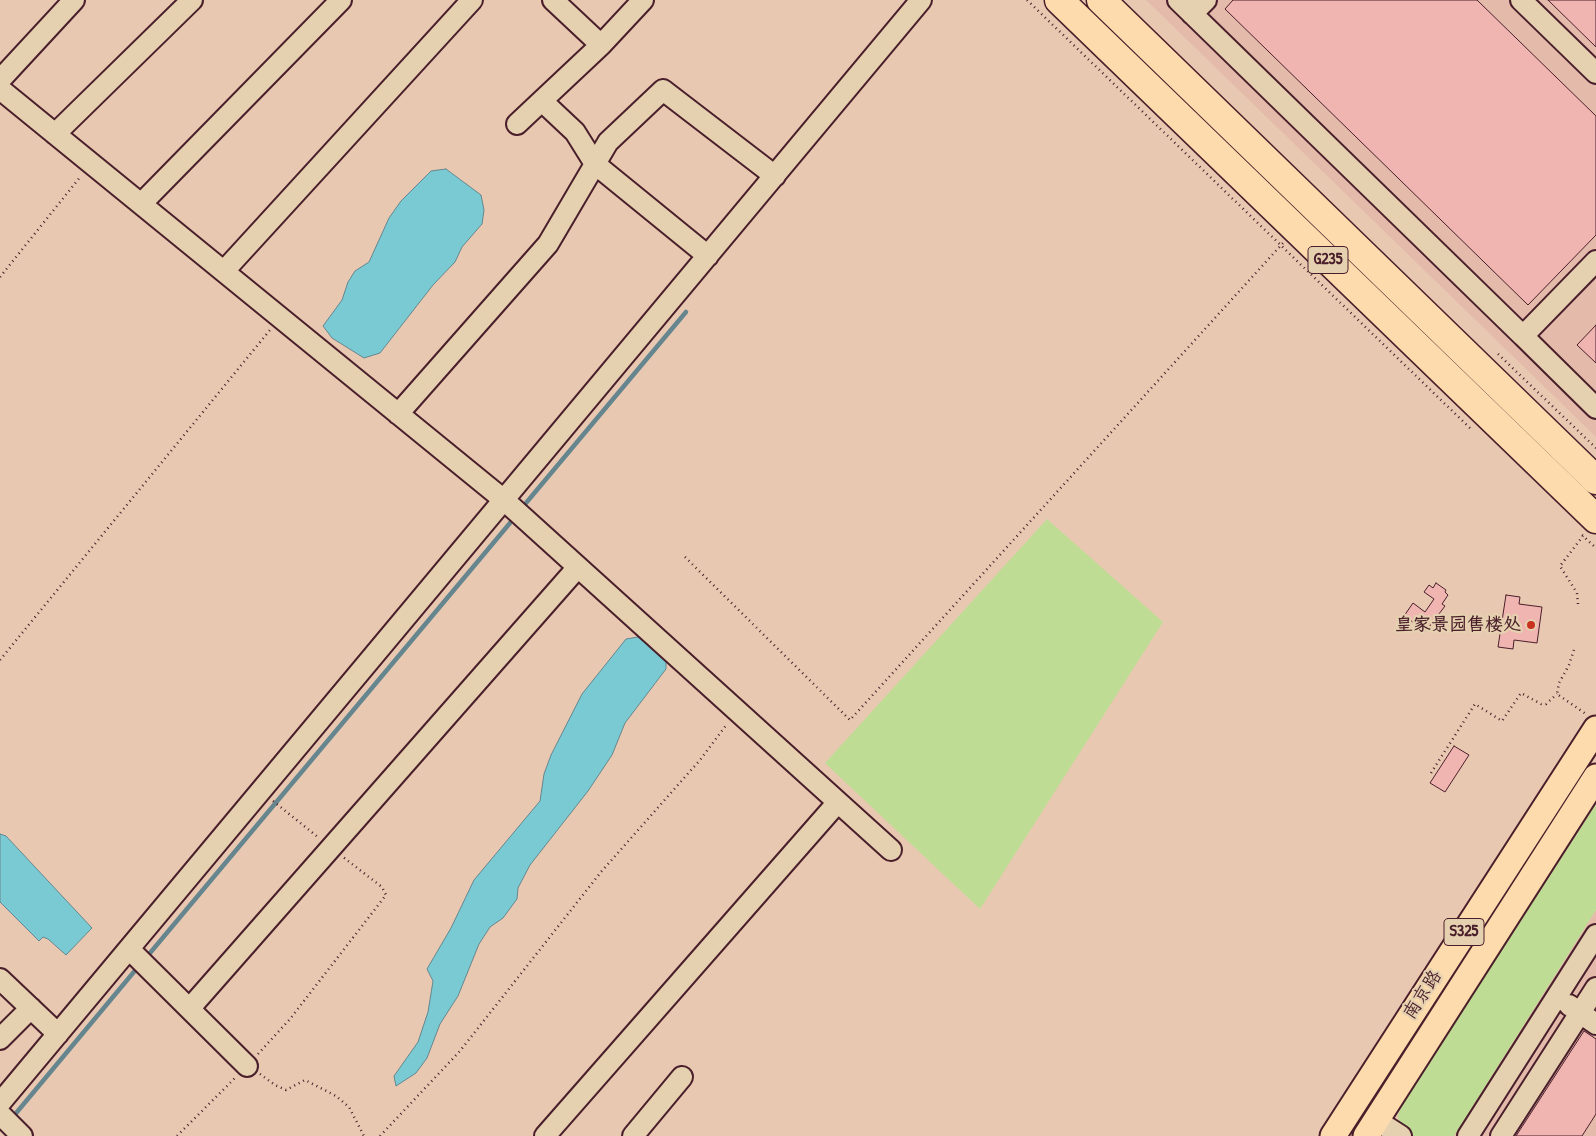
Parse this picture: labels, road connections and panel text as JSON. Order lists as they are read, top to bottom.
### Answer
{
  "streets": {
    "highway": ["G235"],
    "main road": ["S325", "南京路"]
  },
  "places": ["皇家景园售楼处"]
}
